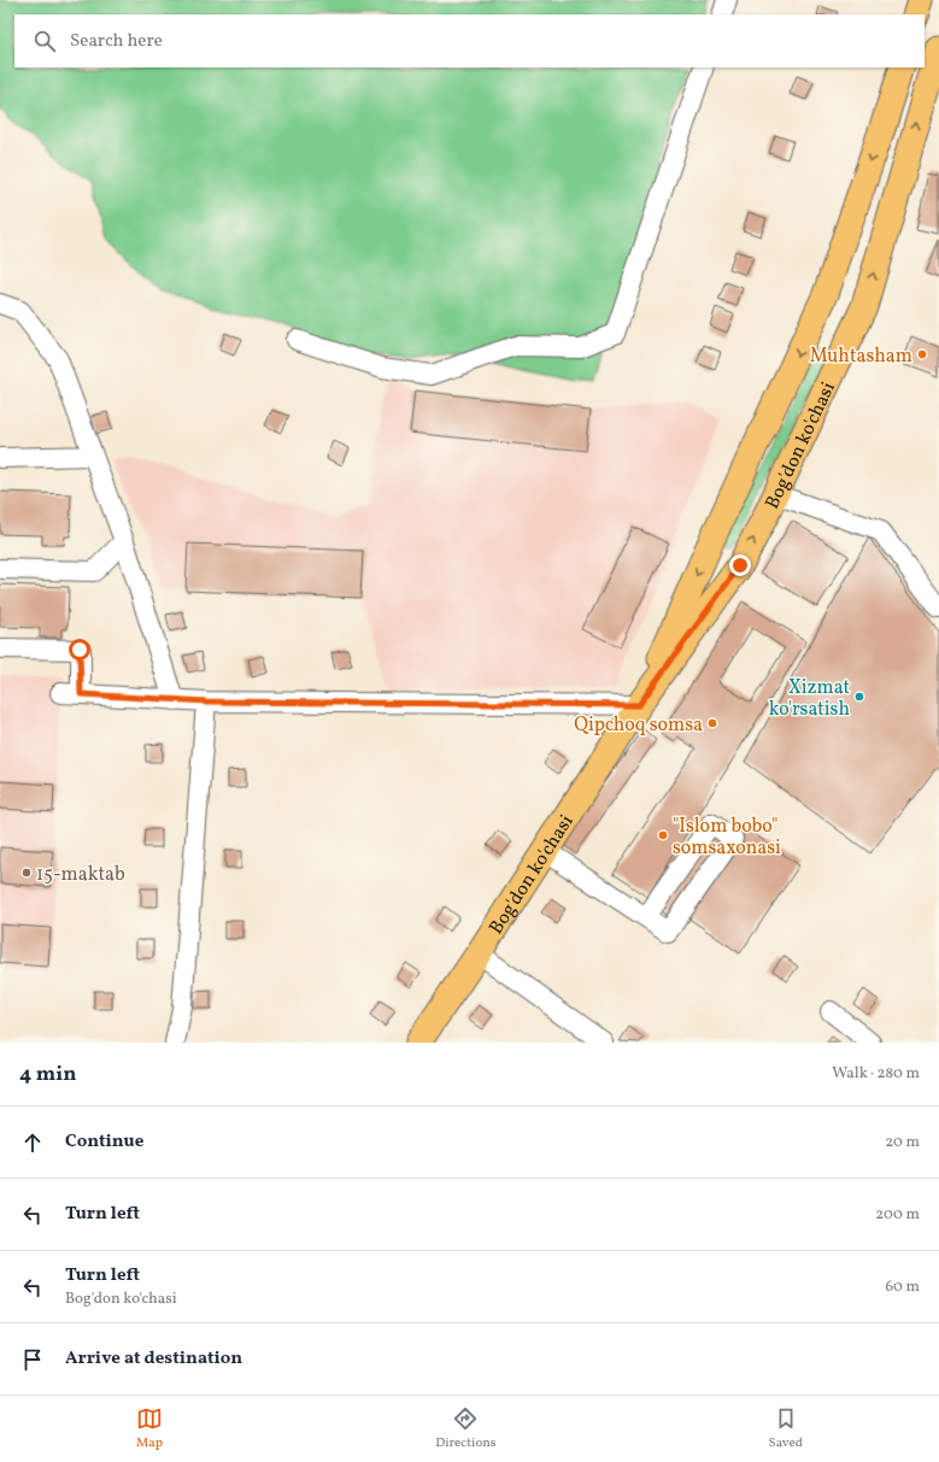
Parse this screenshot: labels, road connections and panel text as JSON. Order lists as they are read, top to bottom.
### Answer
{
  "streets": {
    "main road": ["Bog'don ko'chasi"]
  },
  "places": [
    "Muhtasham",
    "Xizmat ko'rsatish",
    "Qipchoq somsa",
    "\"Islom bobo\" somsaxonasi",
    "15-maktab"
  ],
  "page": {
    "search": "Search here",
    "heading": ["4 min", "Walk · 280 m"],
    "list": [
      ["Continue", "20 m"],
      ["Turn left", "200 m"],
      ["Turn left", "Bog'don ko'chasi", "60 m"],
      "Arrive at destination"
    ],
    "nav": ["Map", "Directions", "Saved"]
  }
}
